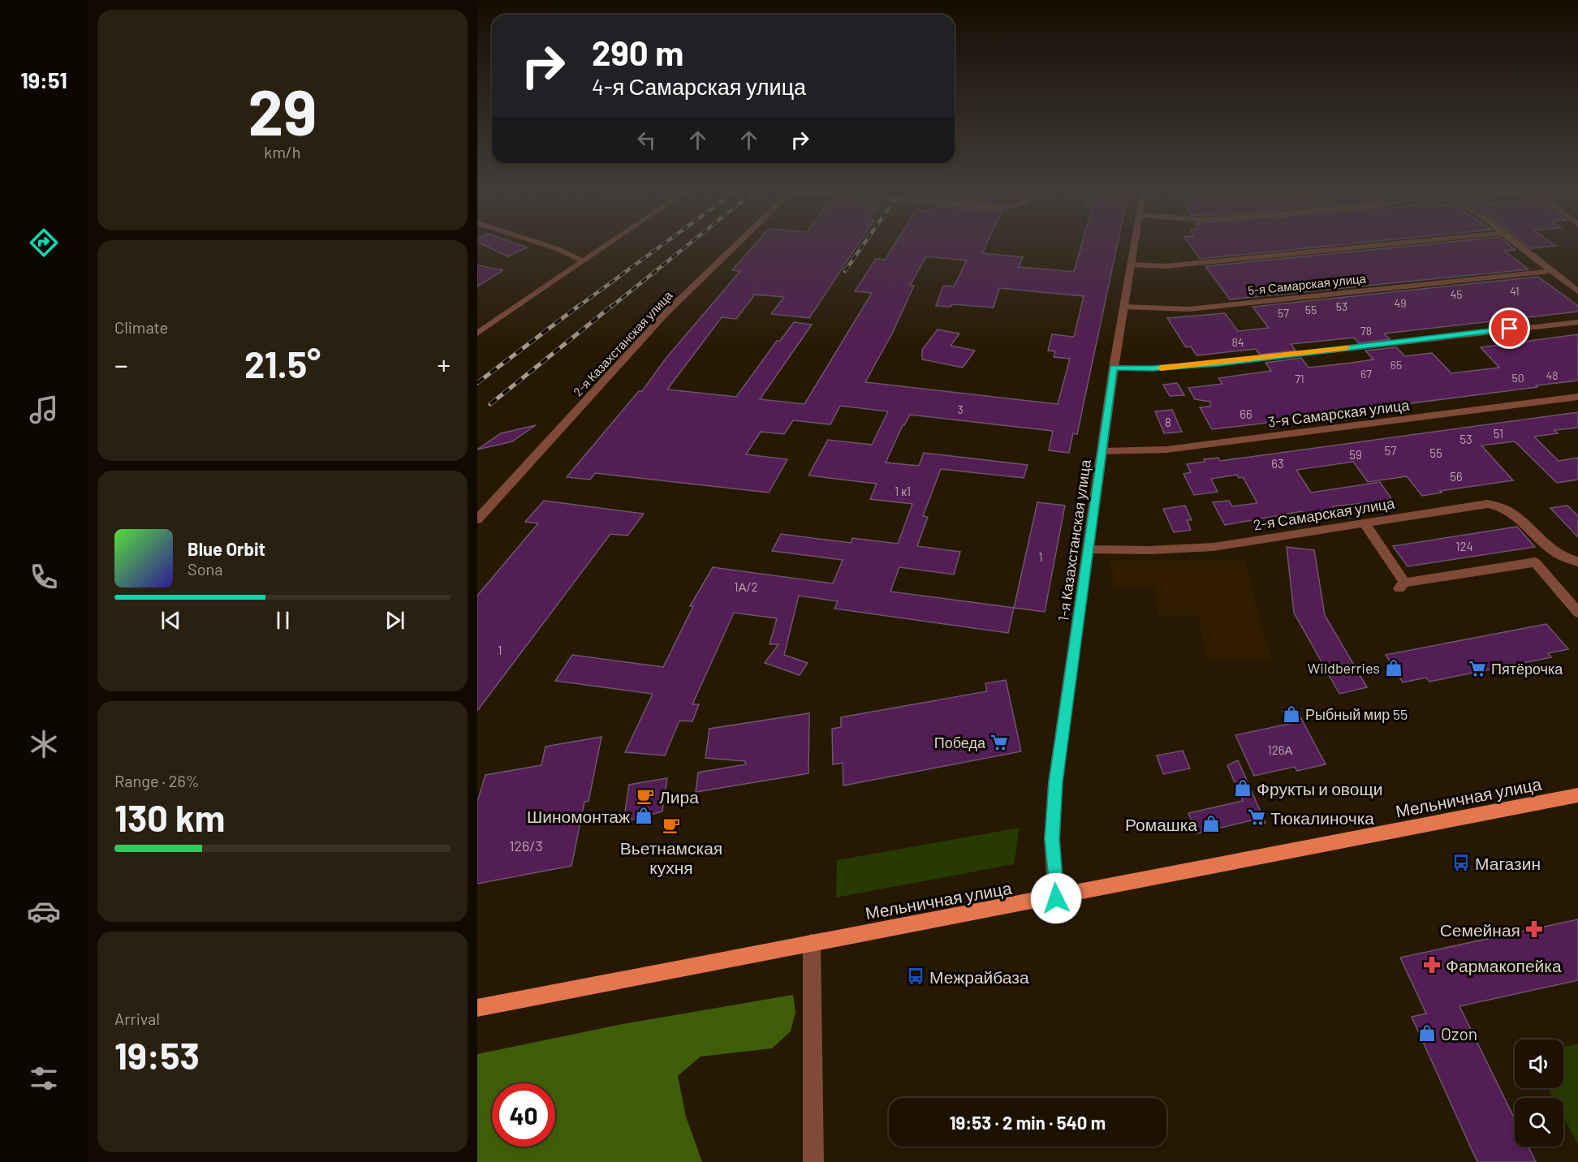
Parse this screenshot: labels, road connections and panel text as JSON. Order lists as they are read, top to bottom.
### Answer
{
  "streets": {
    "main road": ["Мельничная улица"],
    "street": [
      "5-я Самарская улица",
      "2-я Казахстанская улица",
      "3-я Самарская улица",
      "2-я Самарская улица",
      "1-я Казахстанская улица"
    ]
  },
  "crossings": [
    ["5-я Самарская улица", "1-я Казахстанская улица"],
    ["3-я Самарская улица", "1-я Казахстанская улица"],
    ["2-я Самарская улица", "1-я Казахстанская улица"],
    ["1-я Казахстанская улица", "Мельничная улица"]
  ],
  "places": {
    "shop": [
      "Wildberries",
      "Рыбный мир 55",
      "Фрукты и овощи",
      "Шиномонтаж",
      "Ромашка",
      "Ozon"
    ],
    "supermarket": ["Пятёрочка", "Победа", "Тюкалиночка"],
    "cafe": ["Лира", "Вьетнамская кухня"],
    "bus stop": ["Магазин", "Межрайбаза"],
    "pharmacy": ["Семейная", "Фармакопейка"]
  },
  "house_numbers": [
    "41",
    "45",
    "49",
    "53",
    "55",
    "57",
    "78",
    "84",
    "65",
    "67",
    "48",
    "50",
    "71",
    "3",
    "66",
    "8",
    "51",
    "53",
    "57",
    "55",
    "59",
    "63",
    "56",
    "1 к1",
    "124",
    "1",
    "1А/2",
    "1",
    "126А",
    "126/3"
  ],
  "page": {
    "tabs": "19:51",
    "tile": [
      ["29", "km/h"],
      "Climate",
      ["Range · 26%", "130 km"],
      ["Arrival", "19:53"]
    ],
    "turn": ["290 m", "4-я Самарская улица"],
    "heat": ["−", "21.5°", "+"],
    "song": ["Blue Orbit", "Sona"],
    "limit": "40",
    "trip": "19:53 · 2 min · 540 m"
  }
}
